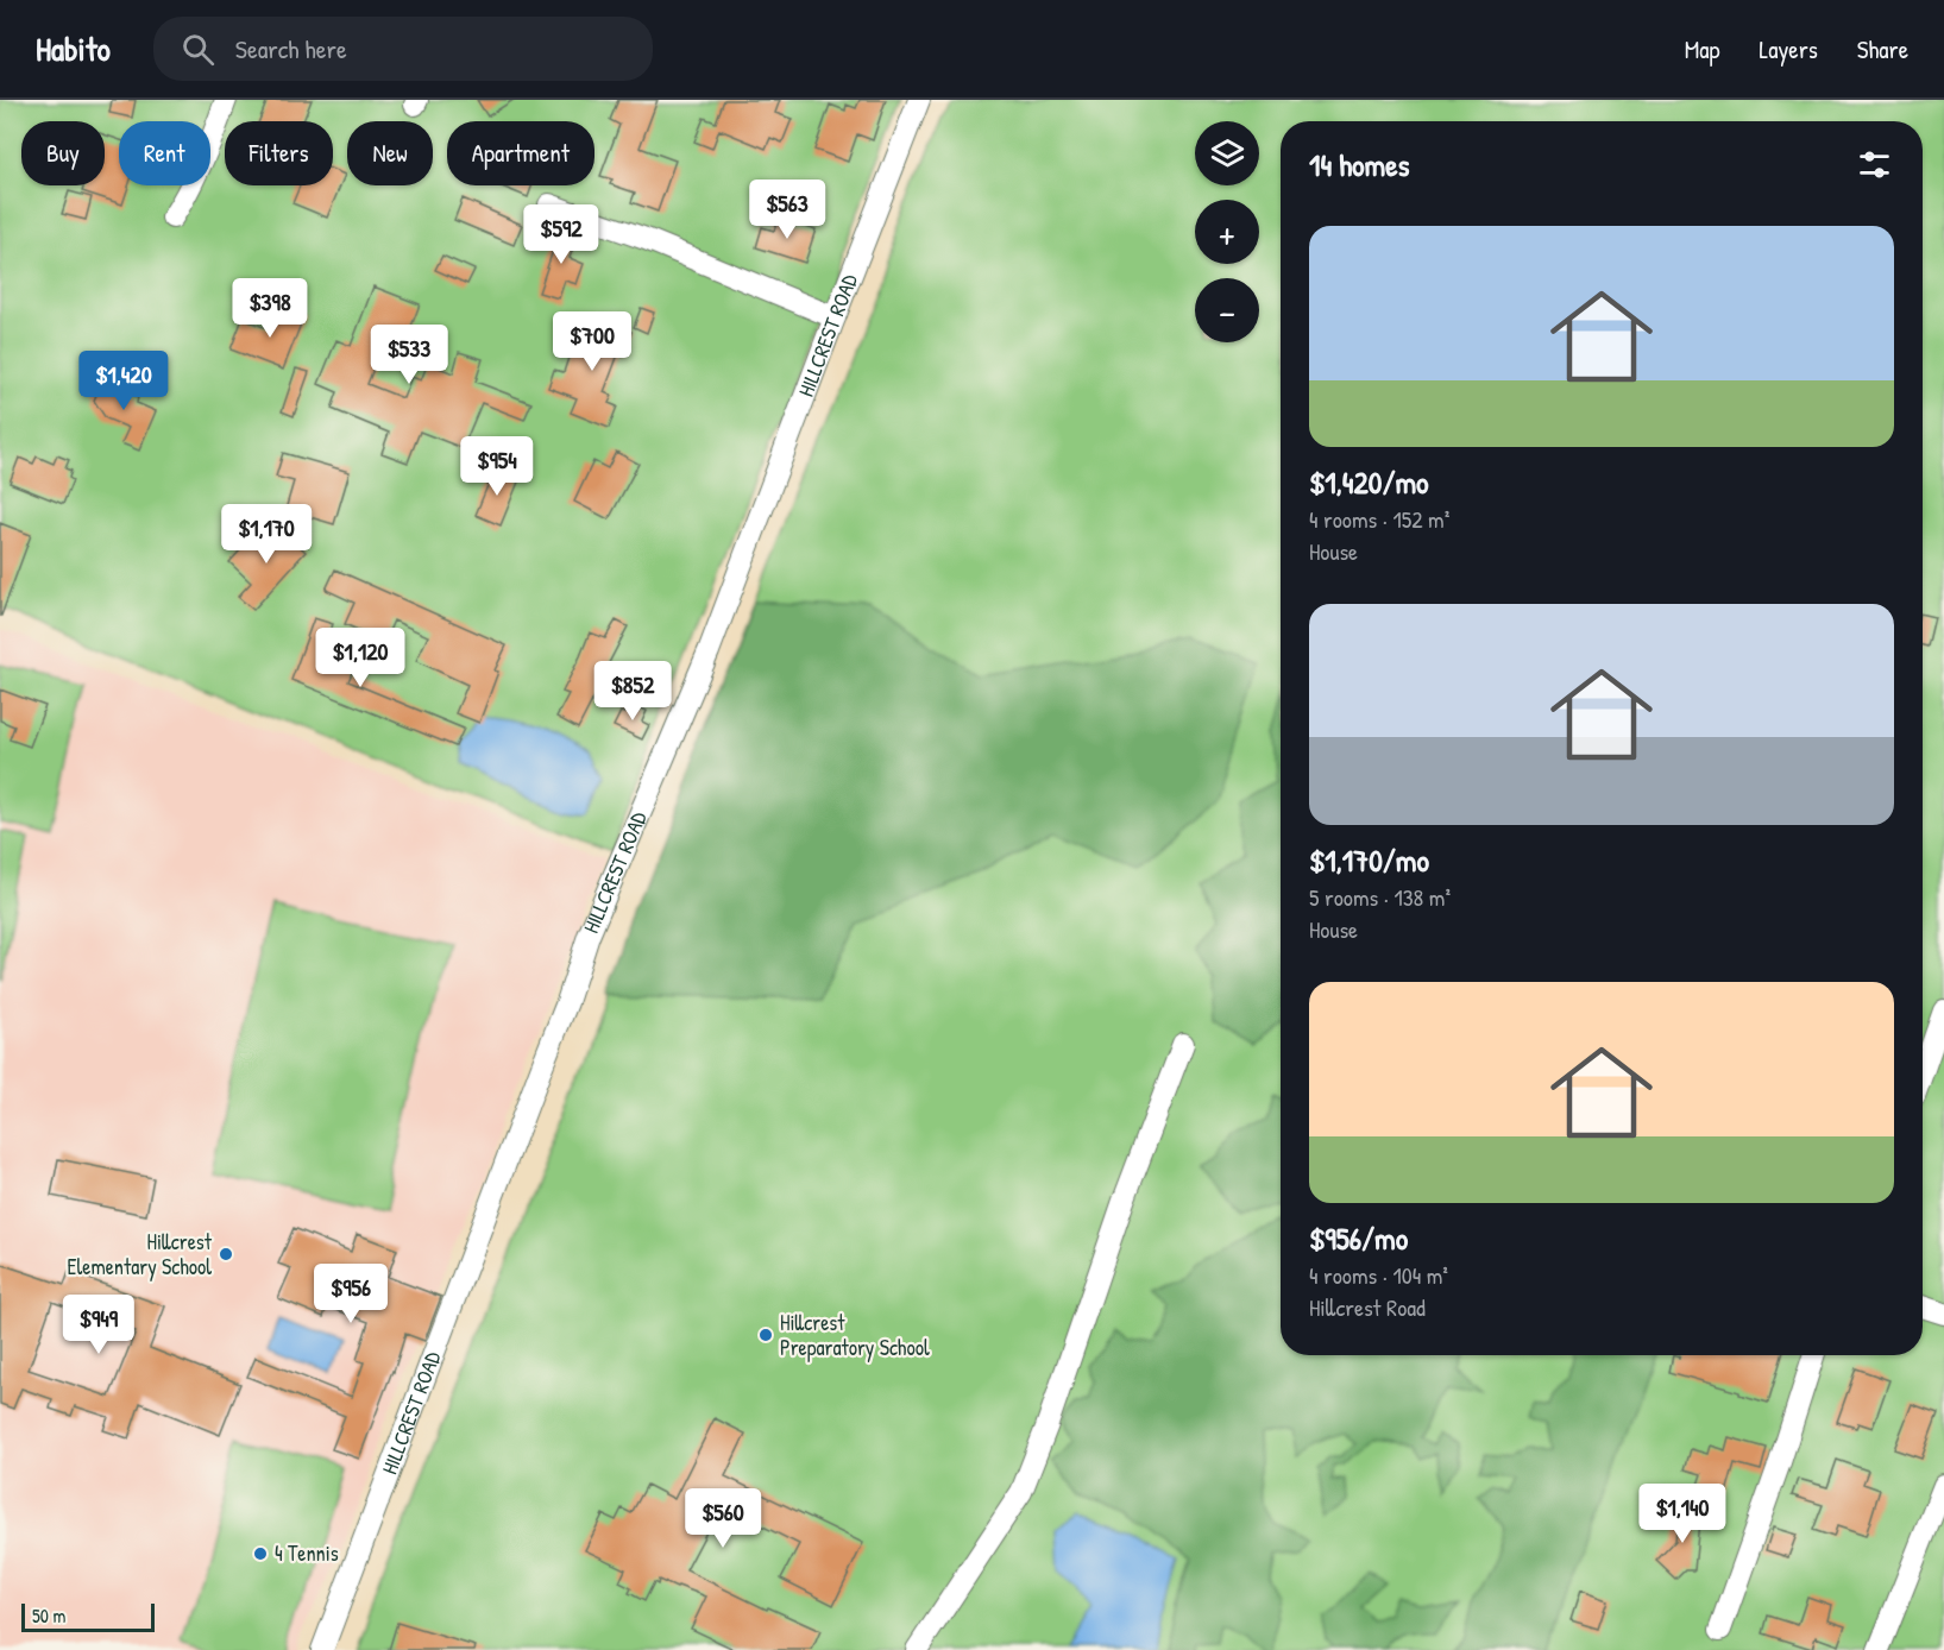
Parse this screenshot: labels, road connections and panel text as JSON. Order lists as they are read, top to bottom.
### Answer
{
  "streets": {
    "street": ["HILLCREST ROAD"]
  },
  "places": ["Hillcrest Elementary School", "Hillcrest Preparatory School", "4 Tennis"],
  "scale_bar": "50 m",
  "page": {
    "header": "Habito",
    "search": "Search here",
    "nav": ["Map", "Layers", "Share"],
    "map_buttons": ["+", "−"],
    "chip": [
      "Buy",
      "Rent",
      "Filters",
      "New",
      "Apartment"
    ],
    "heading": "14 homes",
    "price": [
      "$563",
      "$592",
      "$398",
      "$700",
      "$533",
      "$1,420",
      "$954",
      "$1,170",
      "$1,120",
      "$852",
      "$956",
      "$949",
      "$1,140",
      "$560"
    ],
    "list": [
      {
        "name": "$1,420/mo",
        "note": "4 rooms · 152 m² · House"
      },
      {
        "name": "$1,170/mo",
        "note": "5 rooms · 138 m² · House"
      },
      {
        "name": "$956/mo",
        "note": "4 rooms · 104 m² · Hillcrest Road"
      }
    ],
    "scale": "50 m"
  }
}
